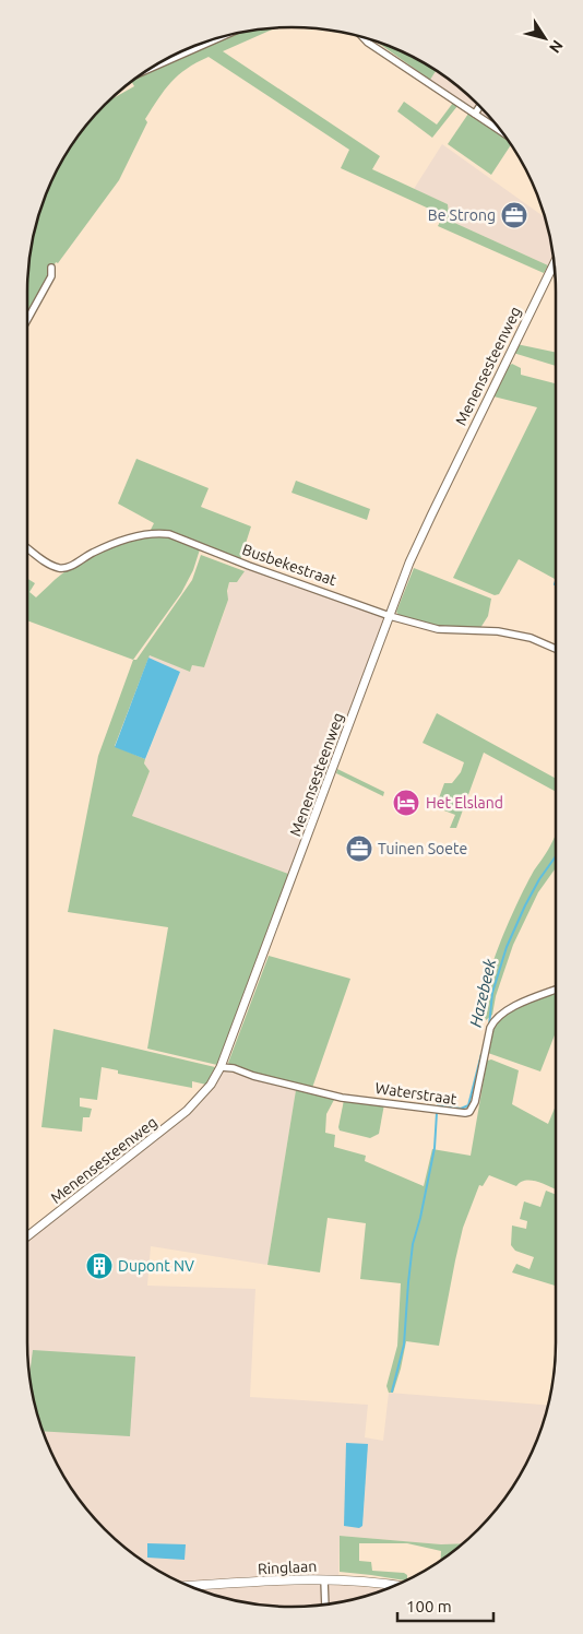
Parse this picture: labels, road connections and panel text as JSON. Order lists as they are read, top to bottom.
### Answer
{
  "streets": {
    "main road": ["Ringlaan"],
    "street": ["Menensesteenweg", "Busbekestraat", "Waterstraat"]
  },
  "crossings": [
    ["Menensesteenweg", "Busbekestraat"],
    ["Menensesteenweg", "Waterstraat"]
  ],
  "water": ["Hazebeek"],
  "places": {
    "office": ["Be Strong", "Tuinen Soete"],
    "hotel": ["Het Elsland"],
    "building": ["Dupont NV"]
  },
  "scale_bar": "100 m",
  "north": "bottom right"
}
